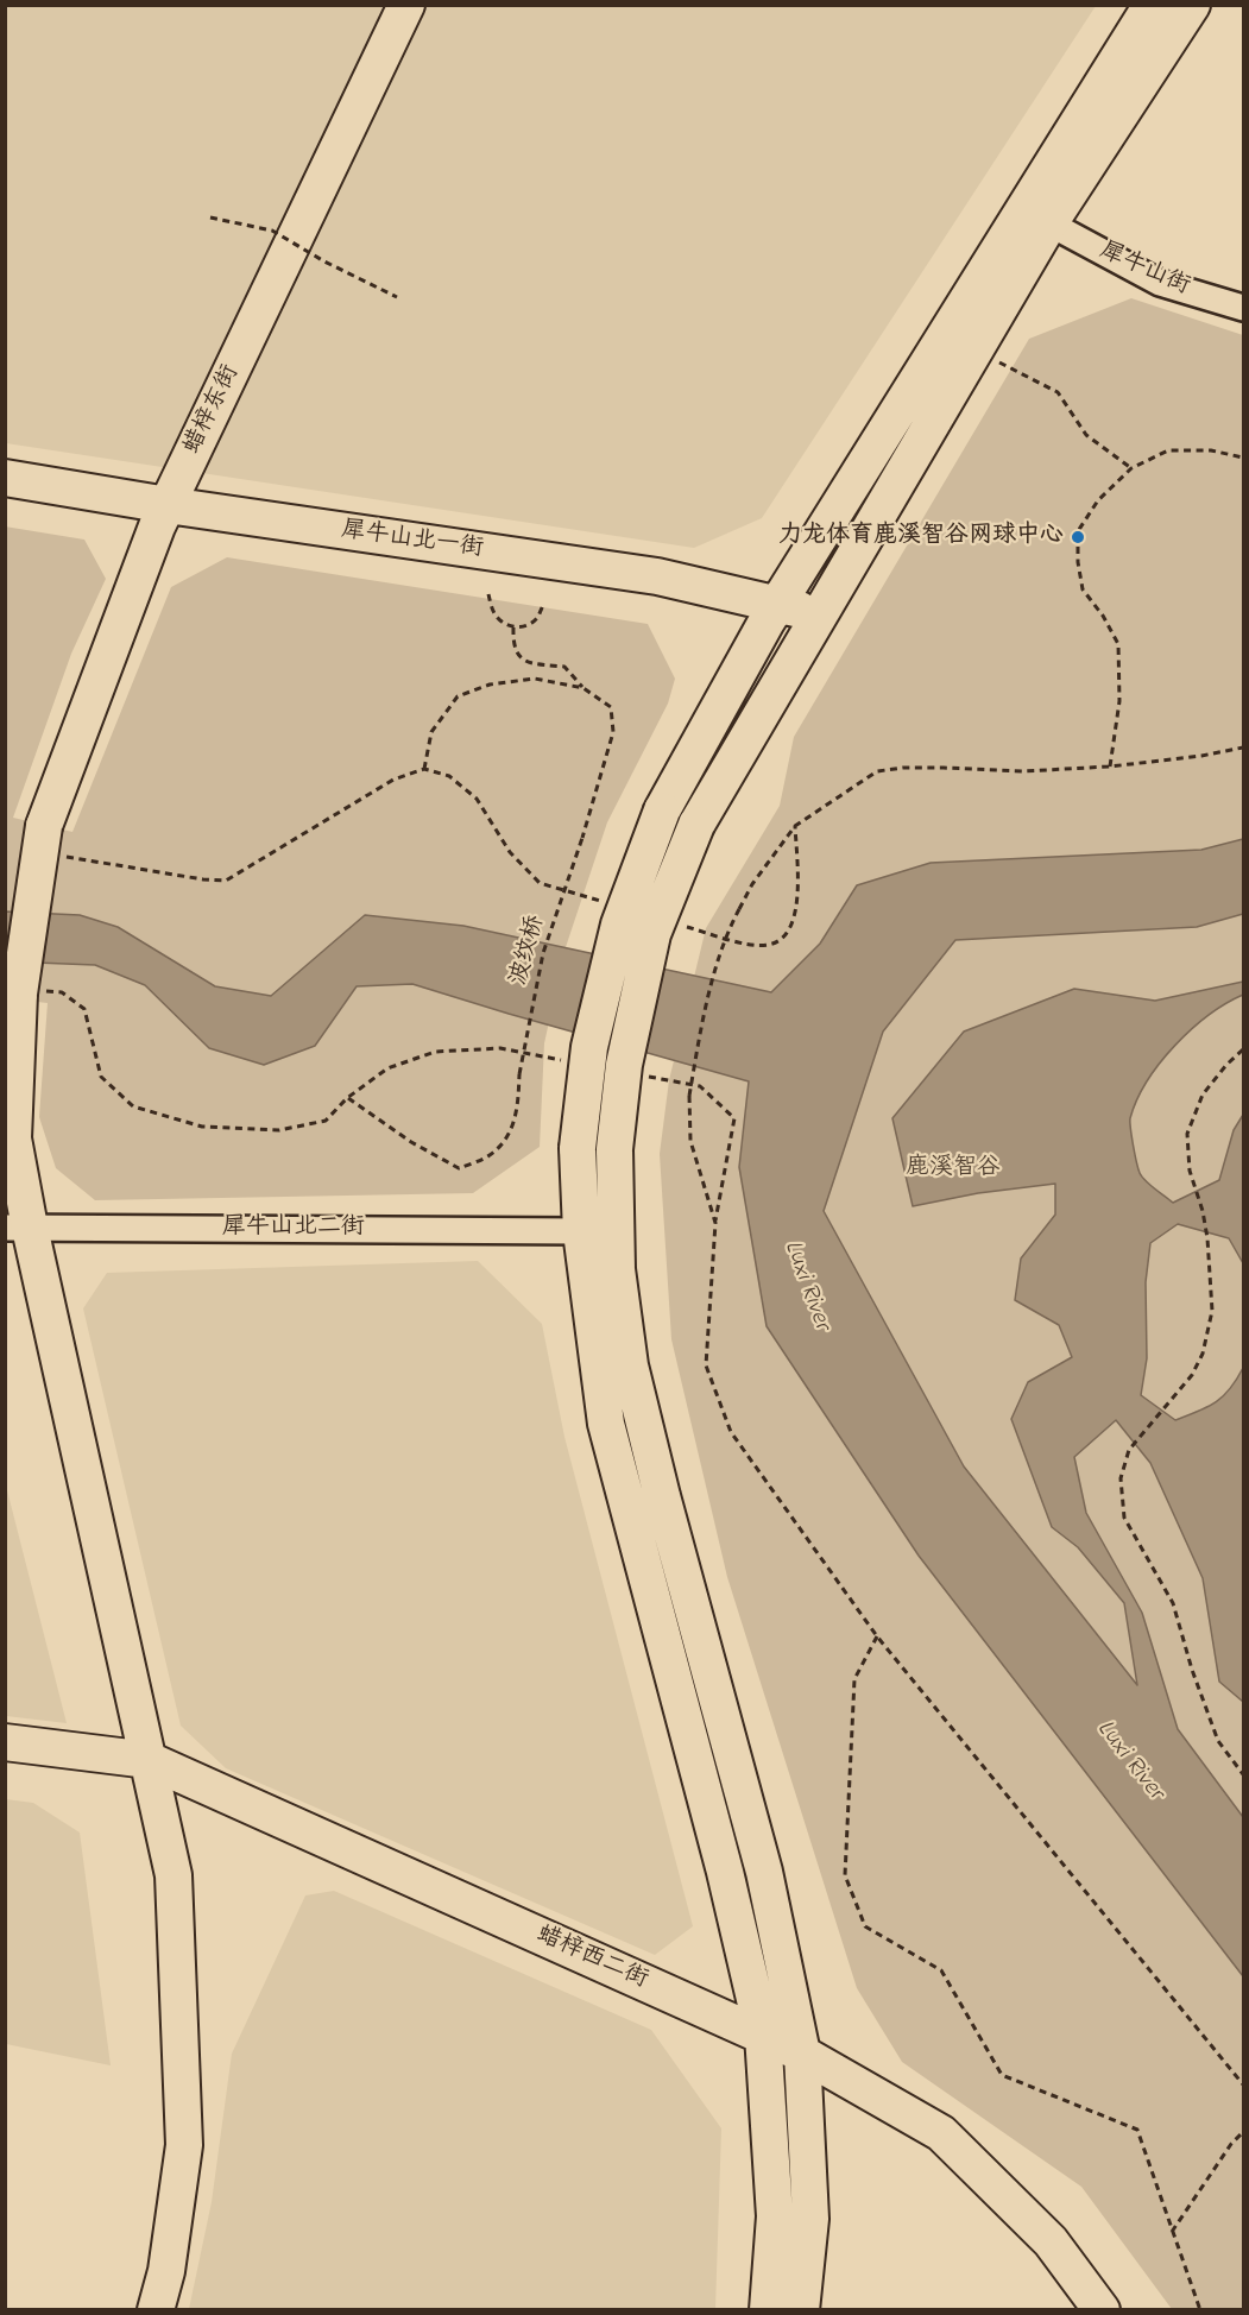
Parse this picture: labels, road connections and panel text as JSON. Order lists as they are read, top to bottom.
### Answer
{
  "streets": {
    "main road": ["蜡梓东街", "犀牛山北一街", "蜡梓西二街"],
    "street": ["犀牛山街", "犀牛山北二街"],
    "path": ["波纹桥"]
  },
  "crossings": [
    ["蜡梓东街", "犀牛山北一街"],
    ["蜡梓东街", "犀牛山北二街"],
    ["蜡梓东街", "蜡梓西二街"]
  ],
  "water": ["Luxi River"],
  "parks": ["鹿溪智谷"],
  "places": ["力龙体育鹿溪智谷网球中心"]
}
